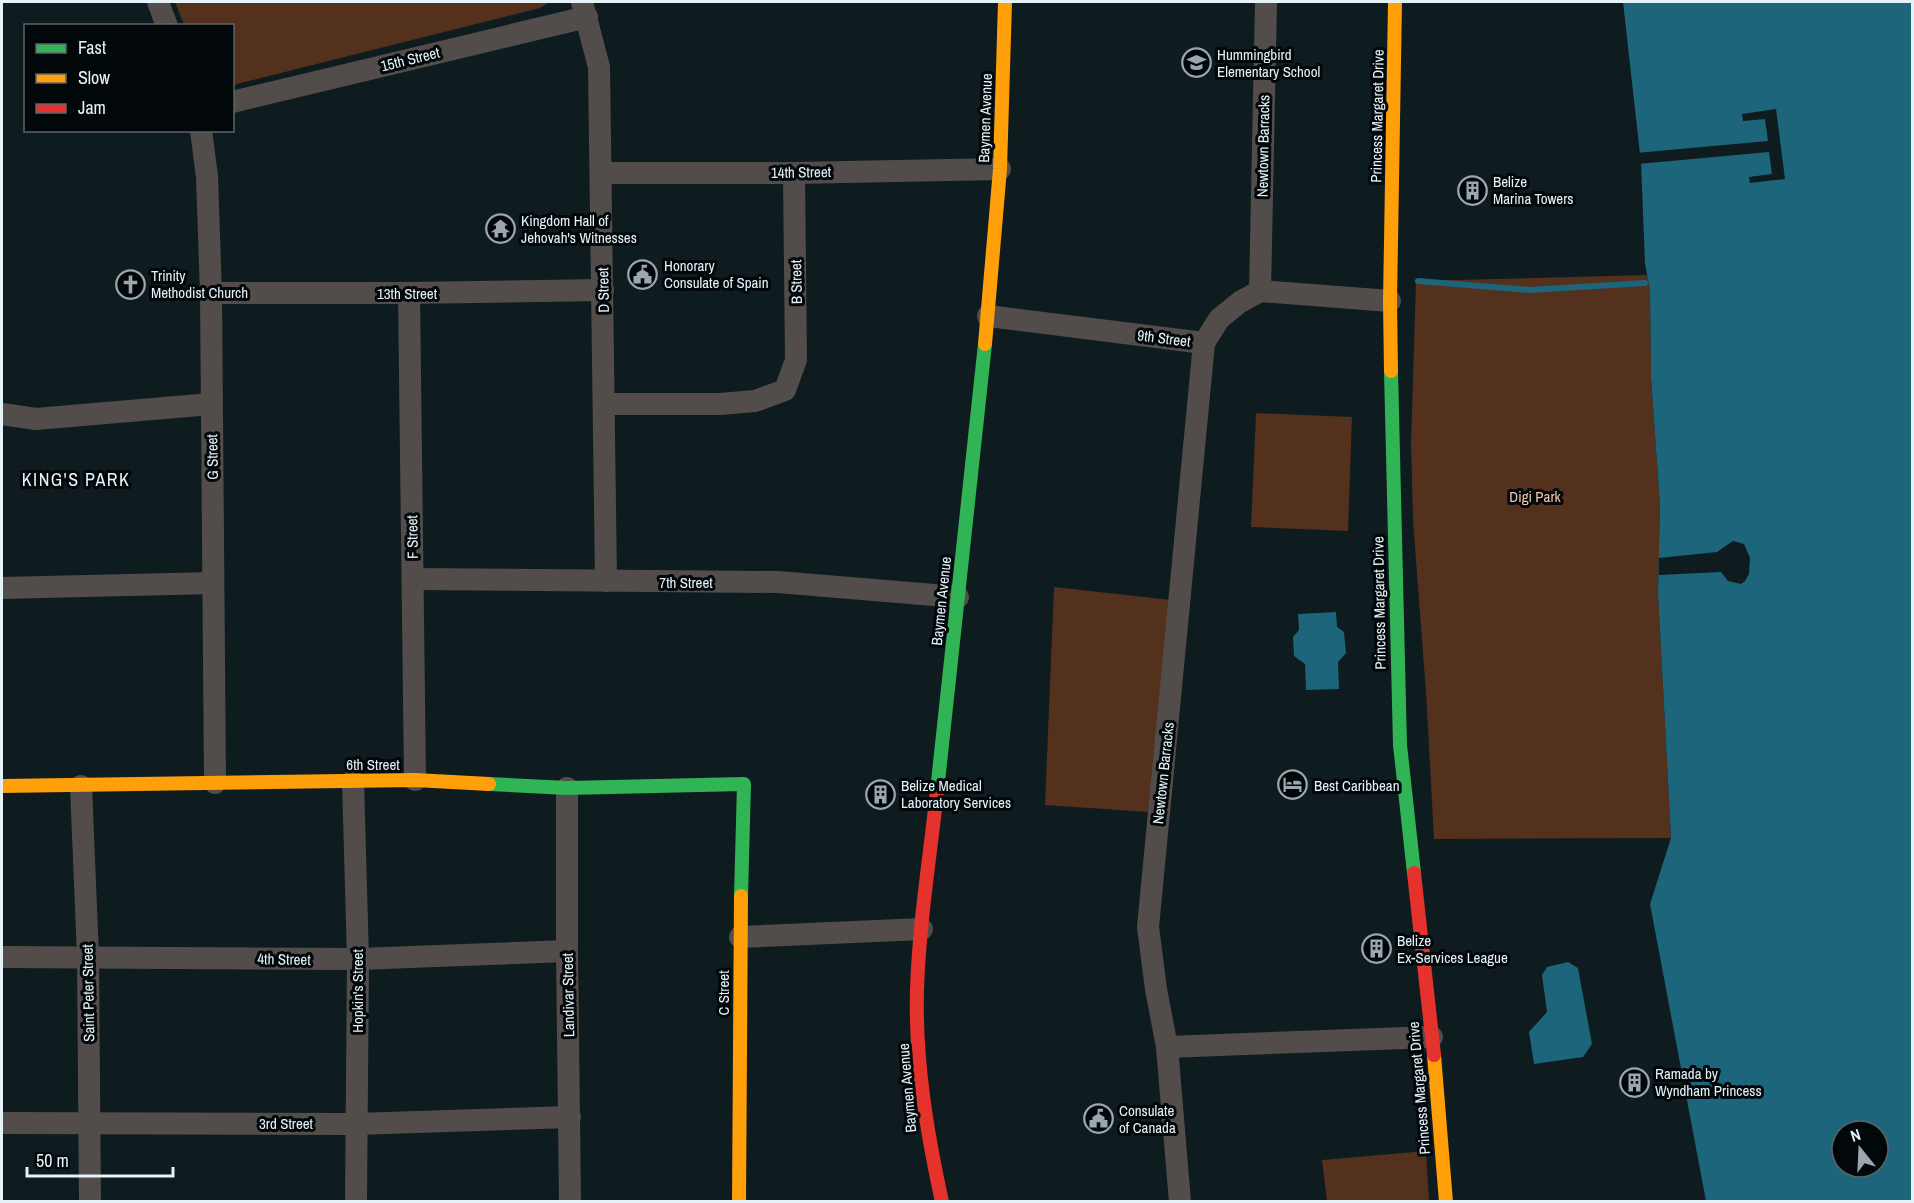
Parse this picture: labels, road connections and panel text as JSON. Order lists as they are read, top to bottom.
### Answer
{
  "streets": {
    "street": [
      "15th Street",
      "Princess Margaret Drive",
      "Baymen Avenue",
      "Newtown Barracks",
      "14th Street",
      "B Street",
      "D Street",
      "13th Street",
      "9th Street",
      "G Street",
      "F Street",
      "7th Street",
      "6th Street",
      "4th Street",
      "Hopkin's Street",
      "Saint Peter Street",
      "C Street",
      "Landivar Street",
      "3rd Street"
    ]
  },
  "crossings": [
    ["15th Street", "D Street"],
    ["Baymen Avenue", "14th Street"],
    ["Baymen Avenue", "9th Street"],
    ["Baymen Avenue", "7th Street"],
    ["Newtown Barracks", "9th Street"],
    ["14th Street", "B Street"],
    ["14th Street", "D Street"],
    ["B Street", "D Street"],
    ["D Street", "13th Street"],
    ["D Street", "7th Street"],
    ["13th Street", "G Street"],
    ["13th Street", "F Street"],
    ["G Street", "6th Street"],
    ["F Street", "7th Street"],
    ["F Street", "6th Street"],
    ["6th Street", "Hopkin's Street"],
    ["6th Street", "Saint Peter Street"],
    ["6th Street", "C Street"],
    ["6th Street", "Landivar Street"],
    ["4th Street", "Hopkin's Street"],
    ["4th Street", "Saint Peter Street"],
    ["4th Street", "Landivar Street"],
    ["Hopkin's Street", "3rd Street"],
    ["Saint Peter Street", "3rd Street"],
    ["Landivar Street", "3rd Street"]
  ],
  "districts": ["KING'S PARK"],
  "parks": ["Digi Park"],
  "places": {
    "school or university": ["Hummingbird Elementary School"],
    "building": [
      "Belize Marina Towers",
      "Belize Medical Laboratory Services",
      "Belize Ex-Services League",
      "Ramada by Wyndham Princess"
    ],
    "temple": ["Kingdom Hall of Jehovah's Witnesses"],
    "public building": ["Honorary Consulate of Spain", "Consulate of Canada"],
    "church": ["Trinity Methodist Church"],
    "hotel": ["Best Caribbean"]
  },
  "legend": ["Fast", "Slow", "Jam"],
  "scale_bar": "50 m",
  "north": "top"
}
